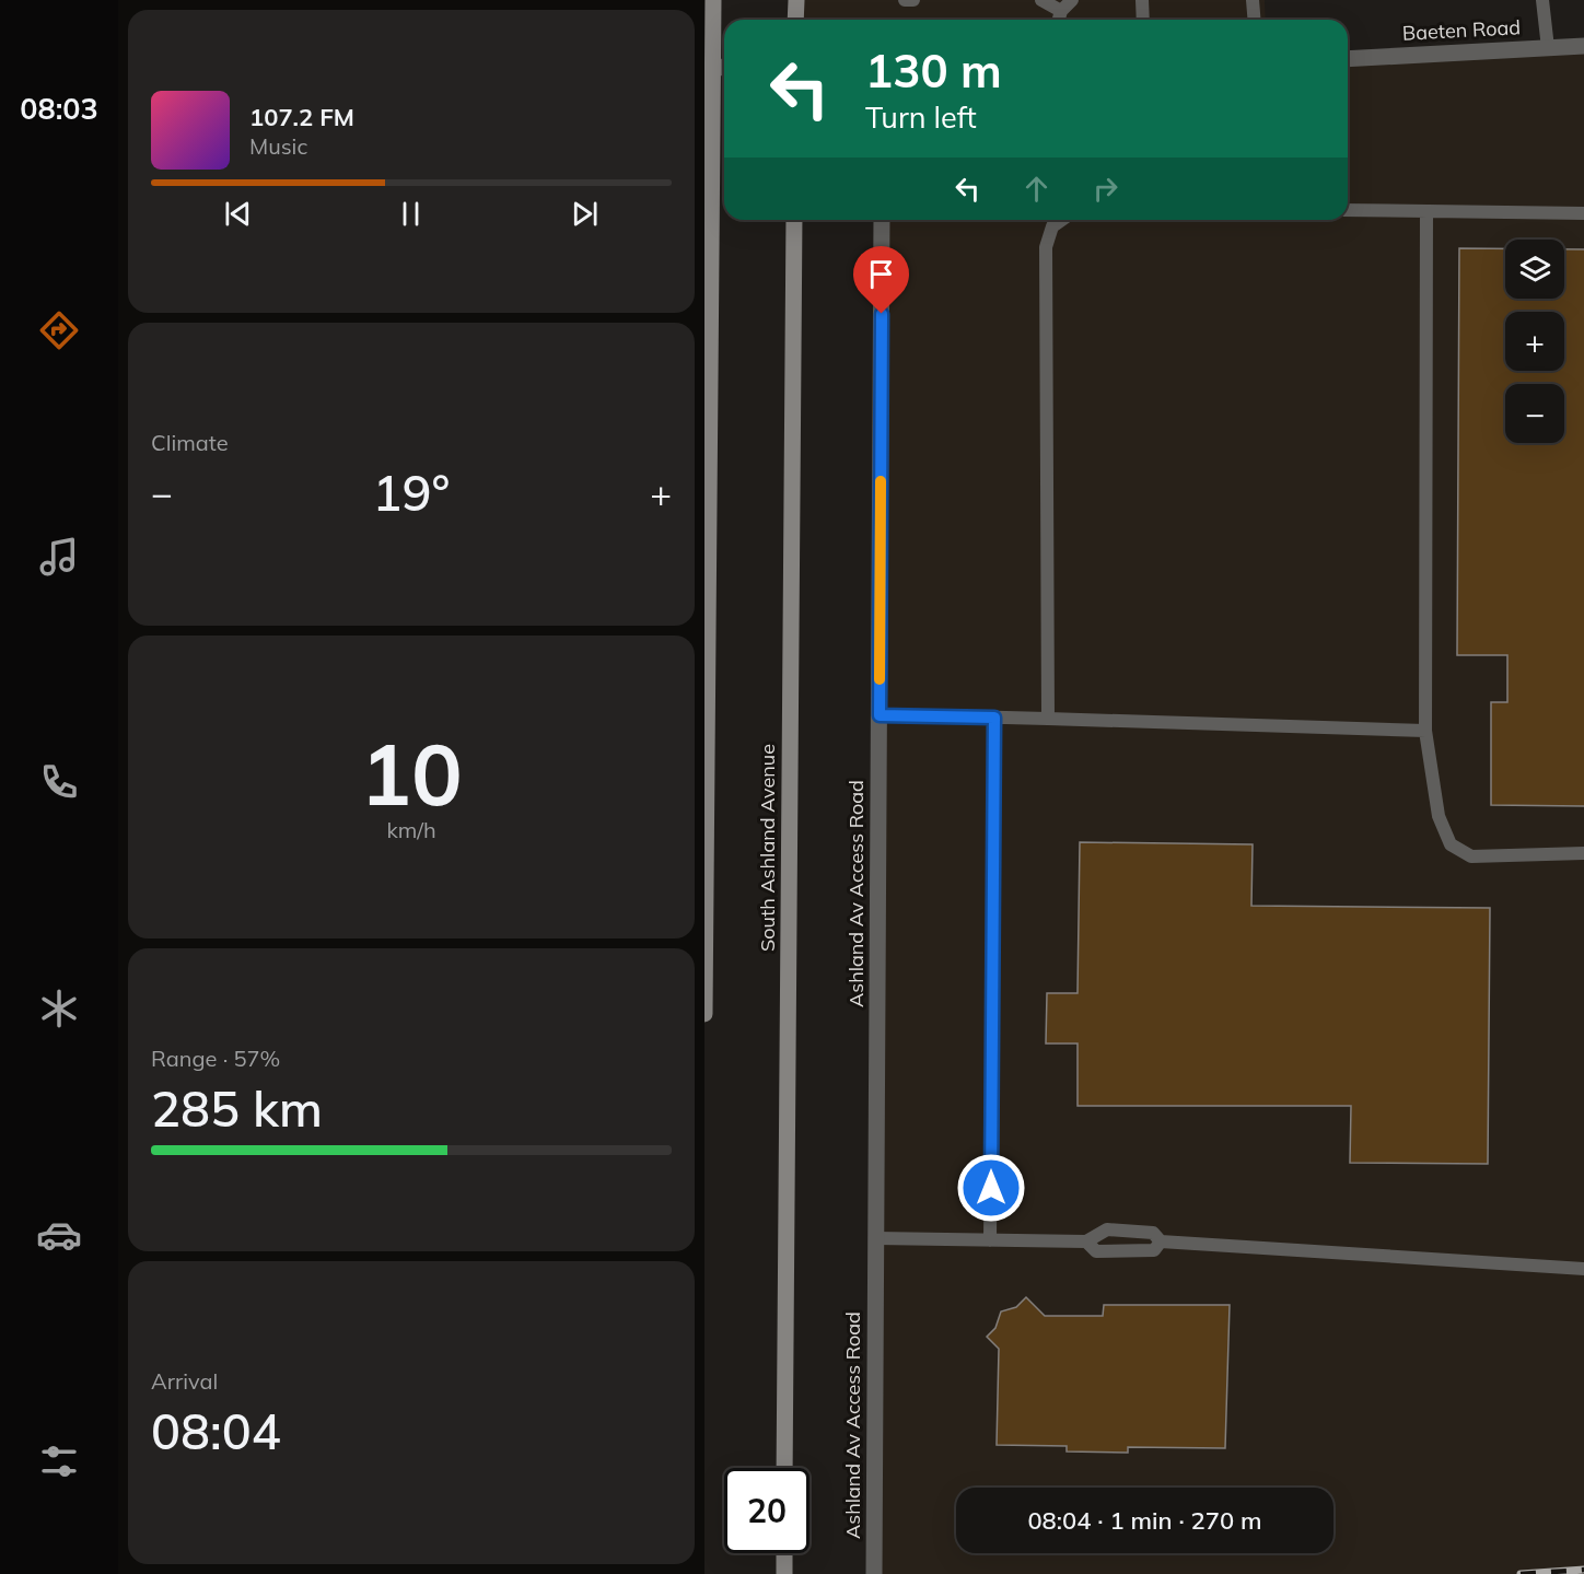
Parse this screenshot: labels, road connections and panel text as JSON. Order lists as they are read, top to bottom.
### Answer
{
  "streets": {
    "main road": ["South Ashland Avenue"],
    "street": ["Baeten Road", "Ashland Av Access Road"]
  },
  "page": {
    "tabs": "08:03",
    "turn": ["130 m", "Turn left"],
    "song": ["107.2 FM", "Music"],
    "map_buttons": ["+", "−"],
    "tile": [
      "Climate",
      ["10", "km/h"],
      ["Range · 57%", "285 km"],
      ["Arrival", "08:04"]
    ],
    "heat": ["−", "19°", "+"],
    "limit": "20",
    "trip": "08:04 · 1 min · 270 m"
  }
}
